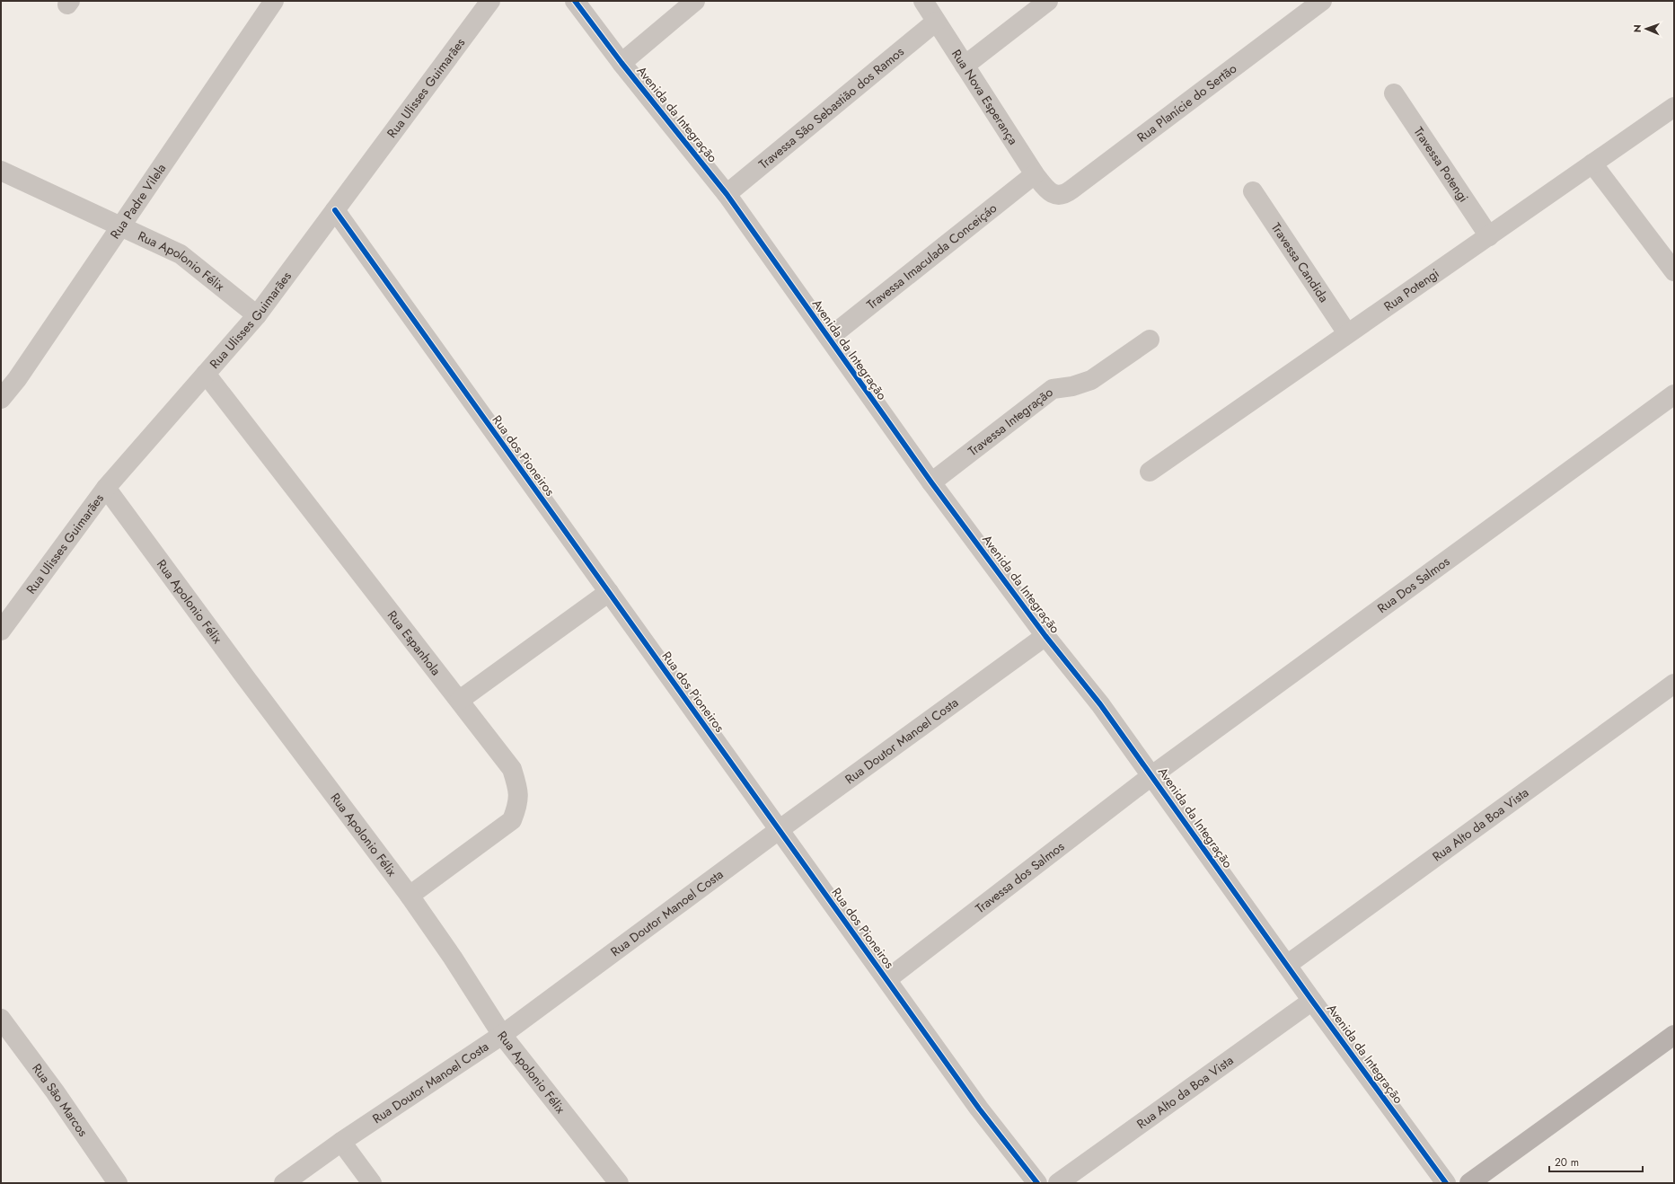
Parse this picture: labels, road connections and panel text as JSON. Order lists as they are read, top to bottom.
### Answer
{
  "streets": {
    "street": [
      "Rua Ulisses Guimarães",
      "Rua Nova Esperança",
      "Rua Planície do Sertão",
      "Travessa São Sebastião dos Ramos",
      "Avenida da Integração",
      "Travessa Potengi",
      "Rua Padre Vilela",
      "Travessa Imaculada Conceiçáo",
      "Rua Apolonio Félix",
      "Travessa Candida",
      "Rua Potengi",
      "Travessa Integração",
      "Rua dos Pioneiros",
      "Rua Dos Salmos",
      "Rua Espanhola",
      "Rua Doutor Manoel Costa",
      "Rua Alto da Boa Vista",
      "Travessa dos Salmos",
      "Rua São Marcos"
    ]
  },
  "crossings": [
    ["Rua Ulisses Guimarães", "Rua Apolonio Félix"],
    ["Rua Ulisses Guimarães", "Rua dos Pioneiros"],
    ["Rua Ulisses Guimarães", "Rua Espanhola"],
    ["Rua Nova Esperança", "Rua Planície do Sertão"],
    ["Rua Nova Esperança", "Travessa São Sebastião dos Ramos"],
    ["Rua Nova Esperança", "Travessa Imaculada Conceiçáo"],
    ["Travessa São Sebastião dos Ramos", "Avenida da Integração"],
    ["Avenida da Integração", "Travessa Imaculada Conceiçáo"],
    ["Avenida da Integração", "Travessa Integração"],
    ["Avenida da Integração", "Rua Dos Salmos"],
    ["Avenida da Integração", "Rua Doutor Manoel Costa"],
    ["Avenida da Integração", "Rua Alto da Boa Vista"],
    ["Avenida da Integração", "Travessa dos Salmos"],
    ["Travessa Potengi", "Rua Potengi"],
    ["Rua Padre Vilela", "Rua Apolonio Félix"],
    ["Rua Apolonio Félix", "Rua Espanhola"],
    ["Rua Apolonio Félix", "Rua Doutor Manoel Costa"],
    ["Travessa Candida", "Rua Potengi"],
    ["Rua dos Pioneiros", "Rua Doutor Manoel Costa"],
    ["Rua dos Pioneiros", "Travessa dos Salmos"],
    ["Rua Dos Salmos", "Travessa dos Salmos"]
  ],
  "scale_bar": "20 m",
  "north": "left"
}
